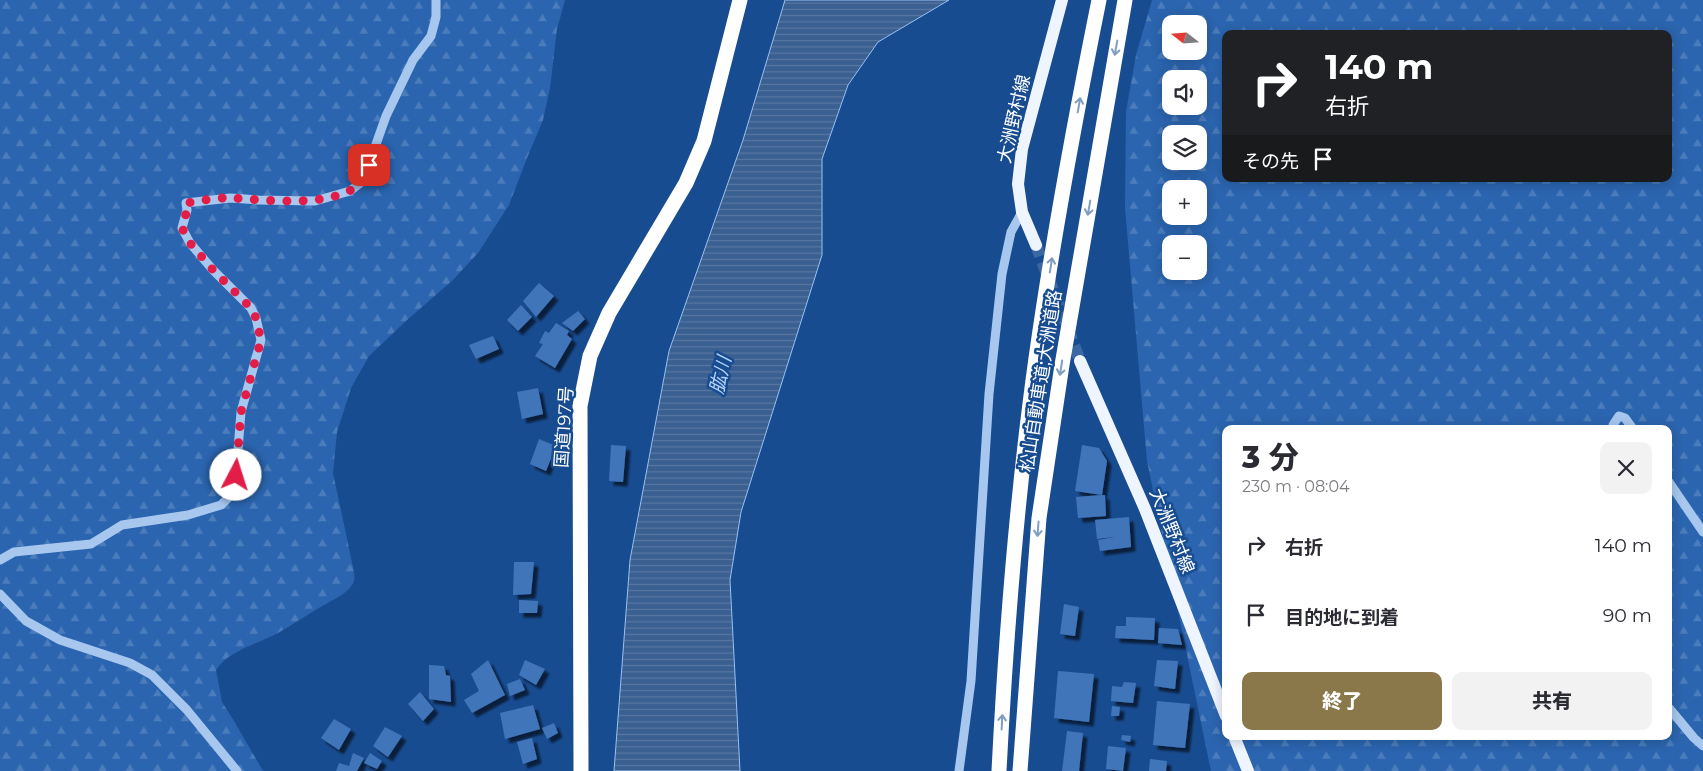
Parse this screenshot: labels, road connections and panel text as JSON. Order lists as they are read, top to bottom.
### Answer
{
  "streets": {
    "highway": ["松山自動車道;大洲道路", "国道197号"],
    "main road": ["大洲野村線"]
  },
  "water": ["肱川"],
  "north": "left",
  "page": {
    "map_buttons": ["+", "−"],
    "turn": ["140 m", "右折"],
    "then": "その先",
    "heading": ["3 分", "230 m · 08:04"],
    "list": [
      {
        "name": "右折",
        "value": "140 m"
      },
      {
        "name": "目的地に到着",
        "value": "90 m"
      }
    ],
    "buttons": ["終了", "共有"]
  }
}
